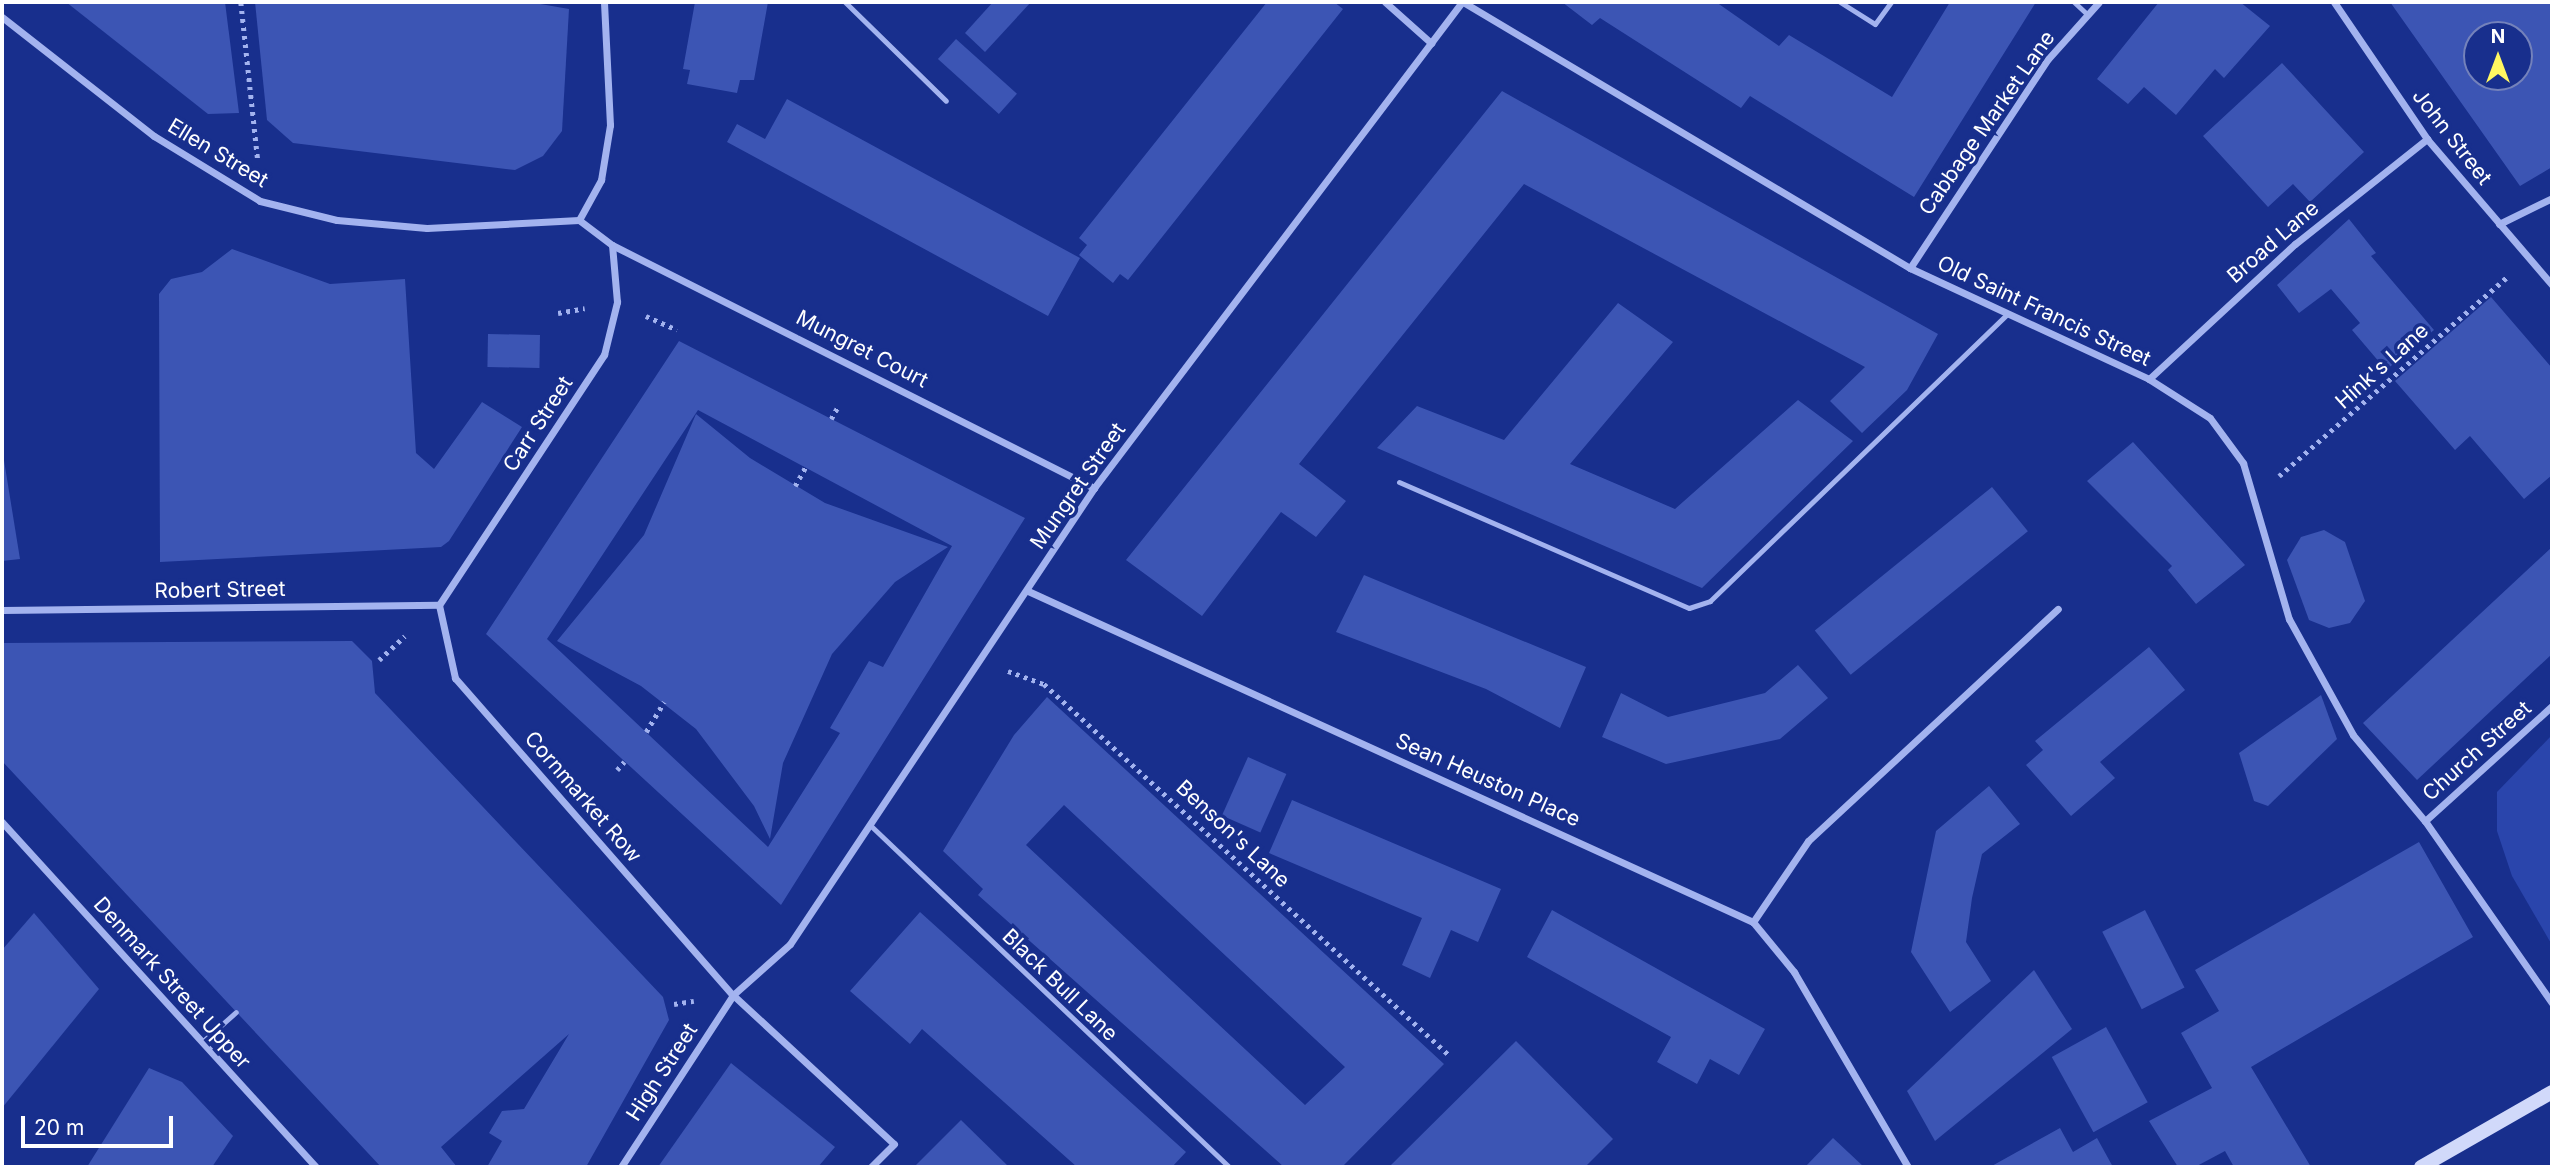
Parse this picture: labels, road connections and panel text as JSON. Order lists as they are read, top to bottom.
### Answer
{
  "streets": {
    "street": [
      "Cabbage Market Lane",
      "John Street",
      "Ellen Street",
      "Broad Lane",
      "Old Saint Francis Street",
      "Mungret Court",
      "Carr Street",
      "Mungret Street",
      "Robert Street",
      "Church Street",
      "Sean Heuston Place",
      "Cornmarket Row",
      "Denmark Street Upper",
      "High Street"
    ],
    "lane": ["Black Bull Lane"],
    "path": ["Hink's Lane", "Benson's Lane"]
  },
  "crossings": [
    ["Cabbage Market Lane", "Old Saint Francis Street"],
    ["John Street", "Broad Lane"],
    ["John Street", "Hink's Lane"],
    ["Broad Lane", "Old Saint Francis Street"],
    ["Old Saint Francis Street", "Hink's Lane"],
    ["Old Saint Francis Street", "Mungret Street"],
    ["Old Saint Francis Street", "Church Street"],
    ["Mungret Court", "Carr Street"],
    ["Mungret Court", "Mungret Street"],
    ["Carr Street", "Robert Street"],
    ["Carr Street", "Cornmarket Row"],
    ["Mungret Street", "Sean Heuston Place"],
    ["Mungret Street", "Cornmarket Row"],
    ["Mungret Street", "Benson's Lane"],
    ["Mungret Street", "Black Bull Lane"],
    ["Mungret Street", "High Street"],
    ["Robert Street", "Cornmarket Row"],
    ["Cornmarket Row", "High Street"]
  ],
  "scale_bar": "20 m",
  "north": "top"
}
